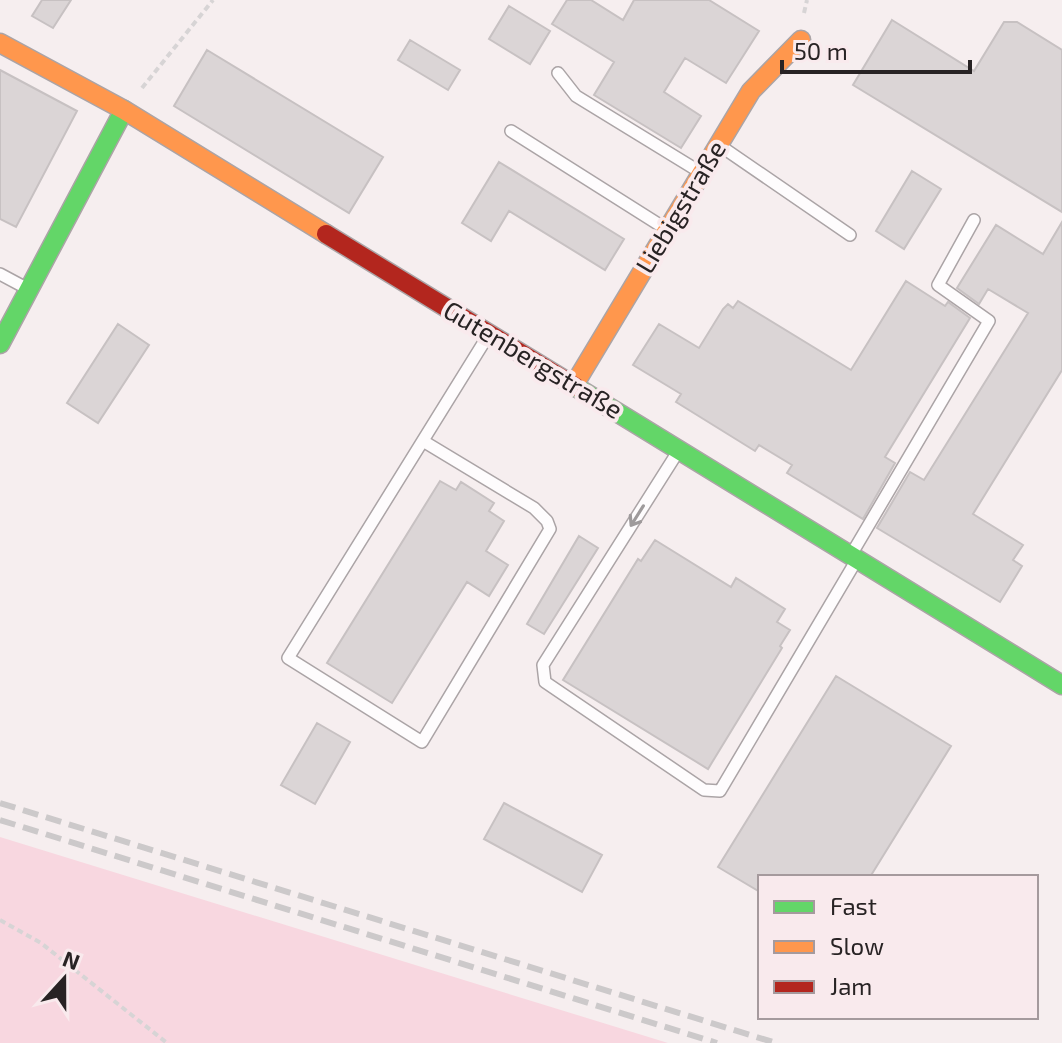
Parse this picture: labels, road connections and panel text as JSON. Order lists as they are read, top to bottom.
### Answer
{
  "streets": {
    "street": ["Liebigstraße", "Gutenbergstraße"]
  },
  "crossings": [
    ["Liebigstraße", "Gutenbergstraße"]
  ],
  "legend": ["Fast", "Slow", "Jam"],
  "scale_bar": "50 m",
  "north": "top"
}
